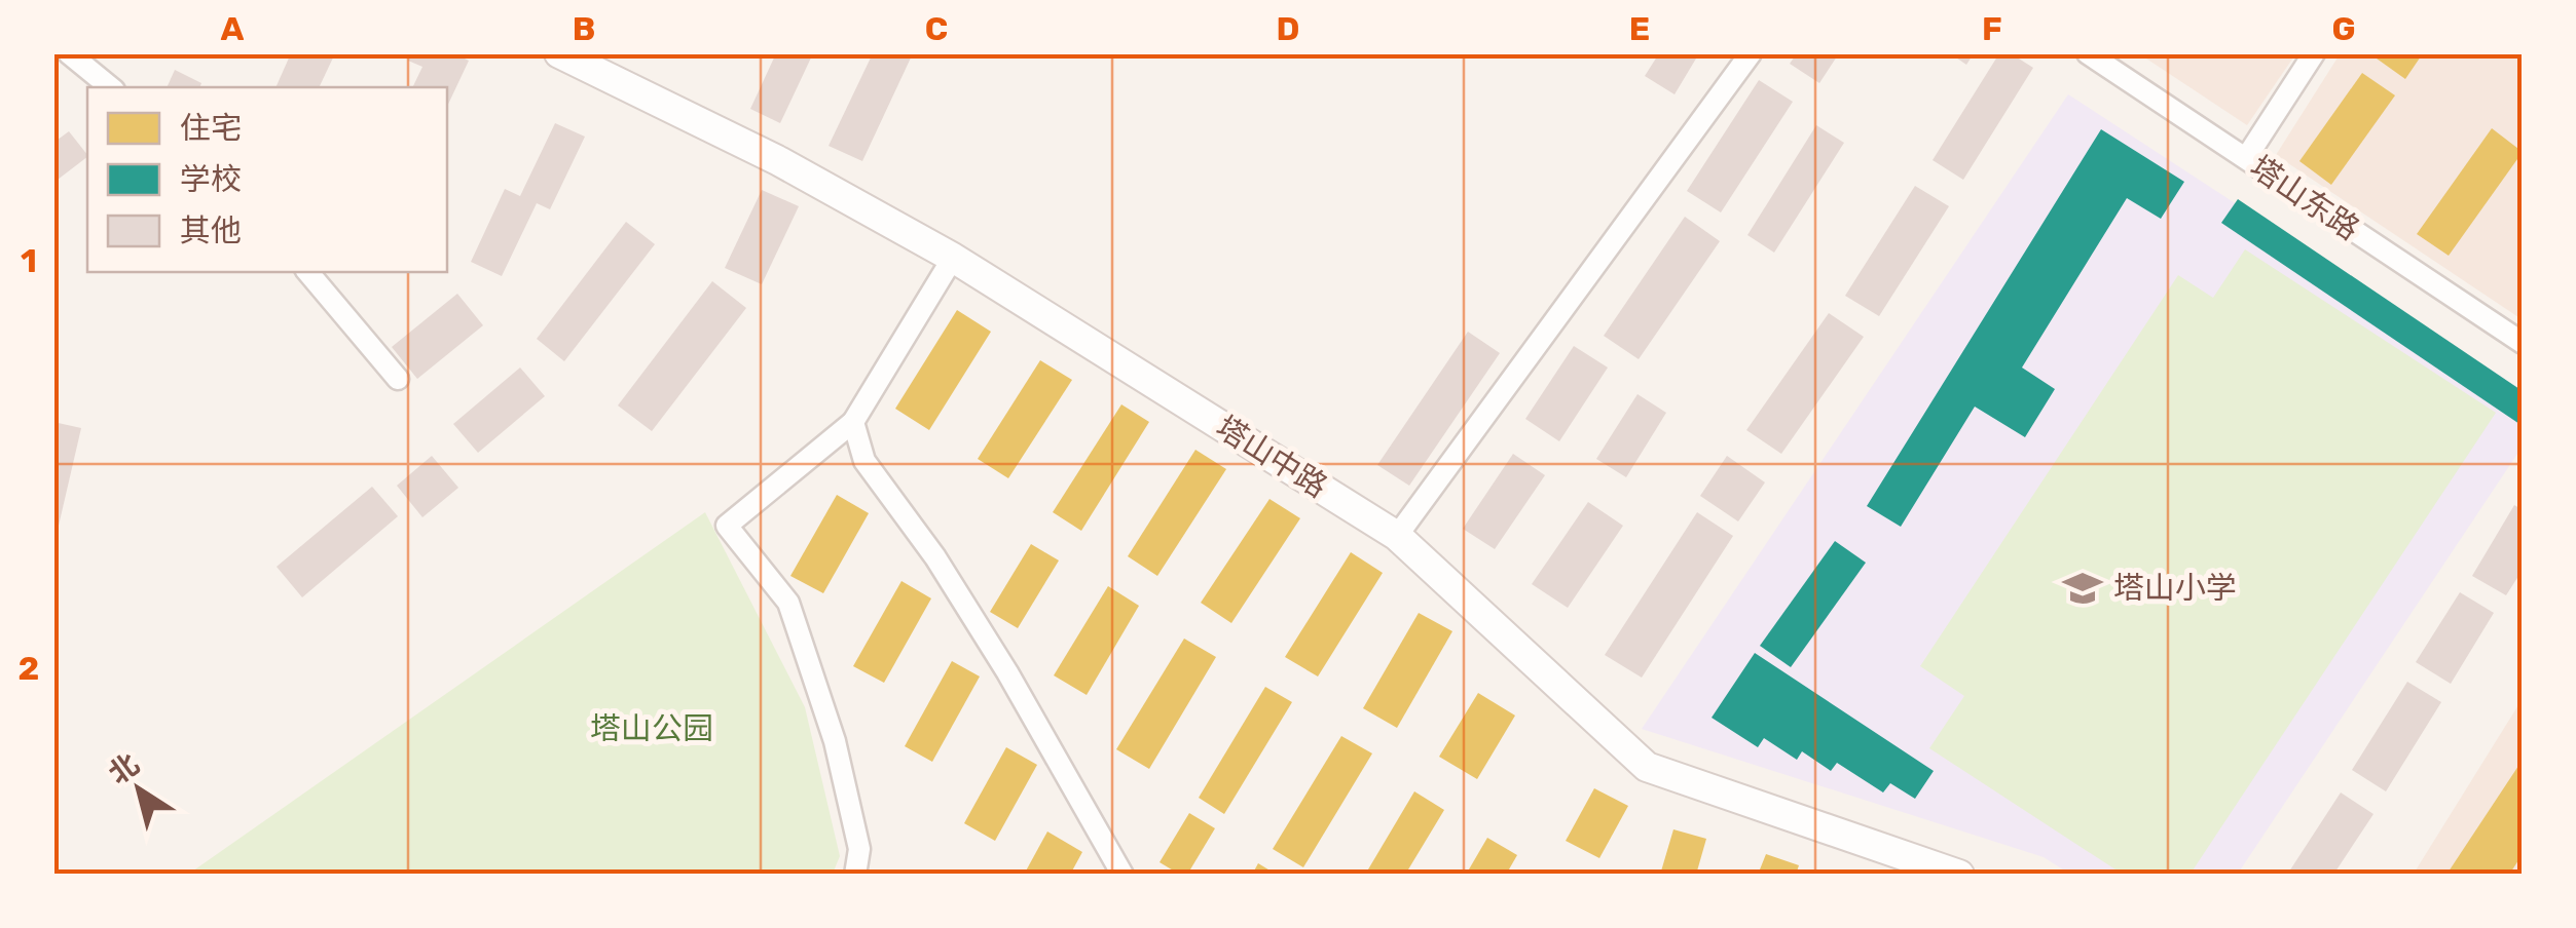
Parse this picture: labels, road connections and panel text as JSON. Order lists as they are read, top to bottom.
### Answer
{
  "streets": {
    "street": ["塔山东路", "塔山中路"]
  },
  "parks": ["塔山公园"],
  "places": {
    "school or university": ["塔山小学"]
  },
  "legend": ["住宅", "学校", "其他"],
  "north": "top left",
  "grid": {
    "columns": [
      "A",
      "B",
      "C",
      "D",
      "E",
      "F",
      "G"
    ],
    "rows": ["1", "2"]
  }
}
